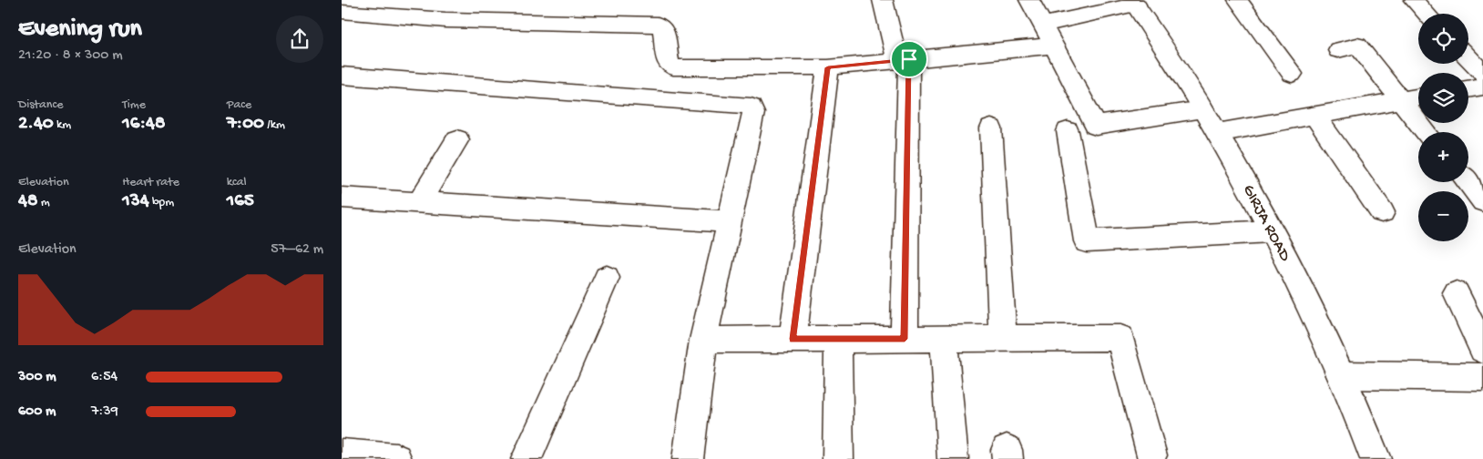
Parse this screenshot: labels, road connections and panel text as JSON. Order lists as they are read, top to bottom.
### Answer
{
  "streets": {
    "street": ["GIRJA ROAD"]
  },
  "page": {
    "heading": ["Evening run", "21:20 · 8 × 300 m"],
    "map_buttons": ["+", "−"],
    "stats": [
      ["Distance", "2.40 km"],
      ["Time", "16:48"],
      ["Pace", "7:00 /km"],
      ["Elevation", "48 m"],
      ["Heart rate", "134 bpm"],
      ["kcal", "165"]
    ],
    "chart": ["Elevation", "57–62 m"],
    "list": [
      {
        "name": "300 m",
        "note": "6:54"
      },
      {
        "name": "600 m",
        "note": "7:39"
      }
    ]
  }
}
